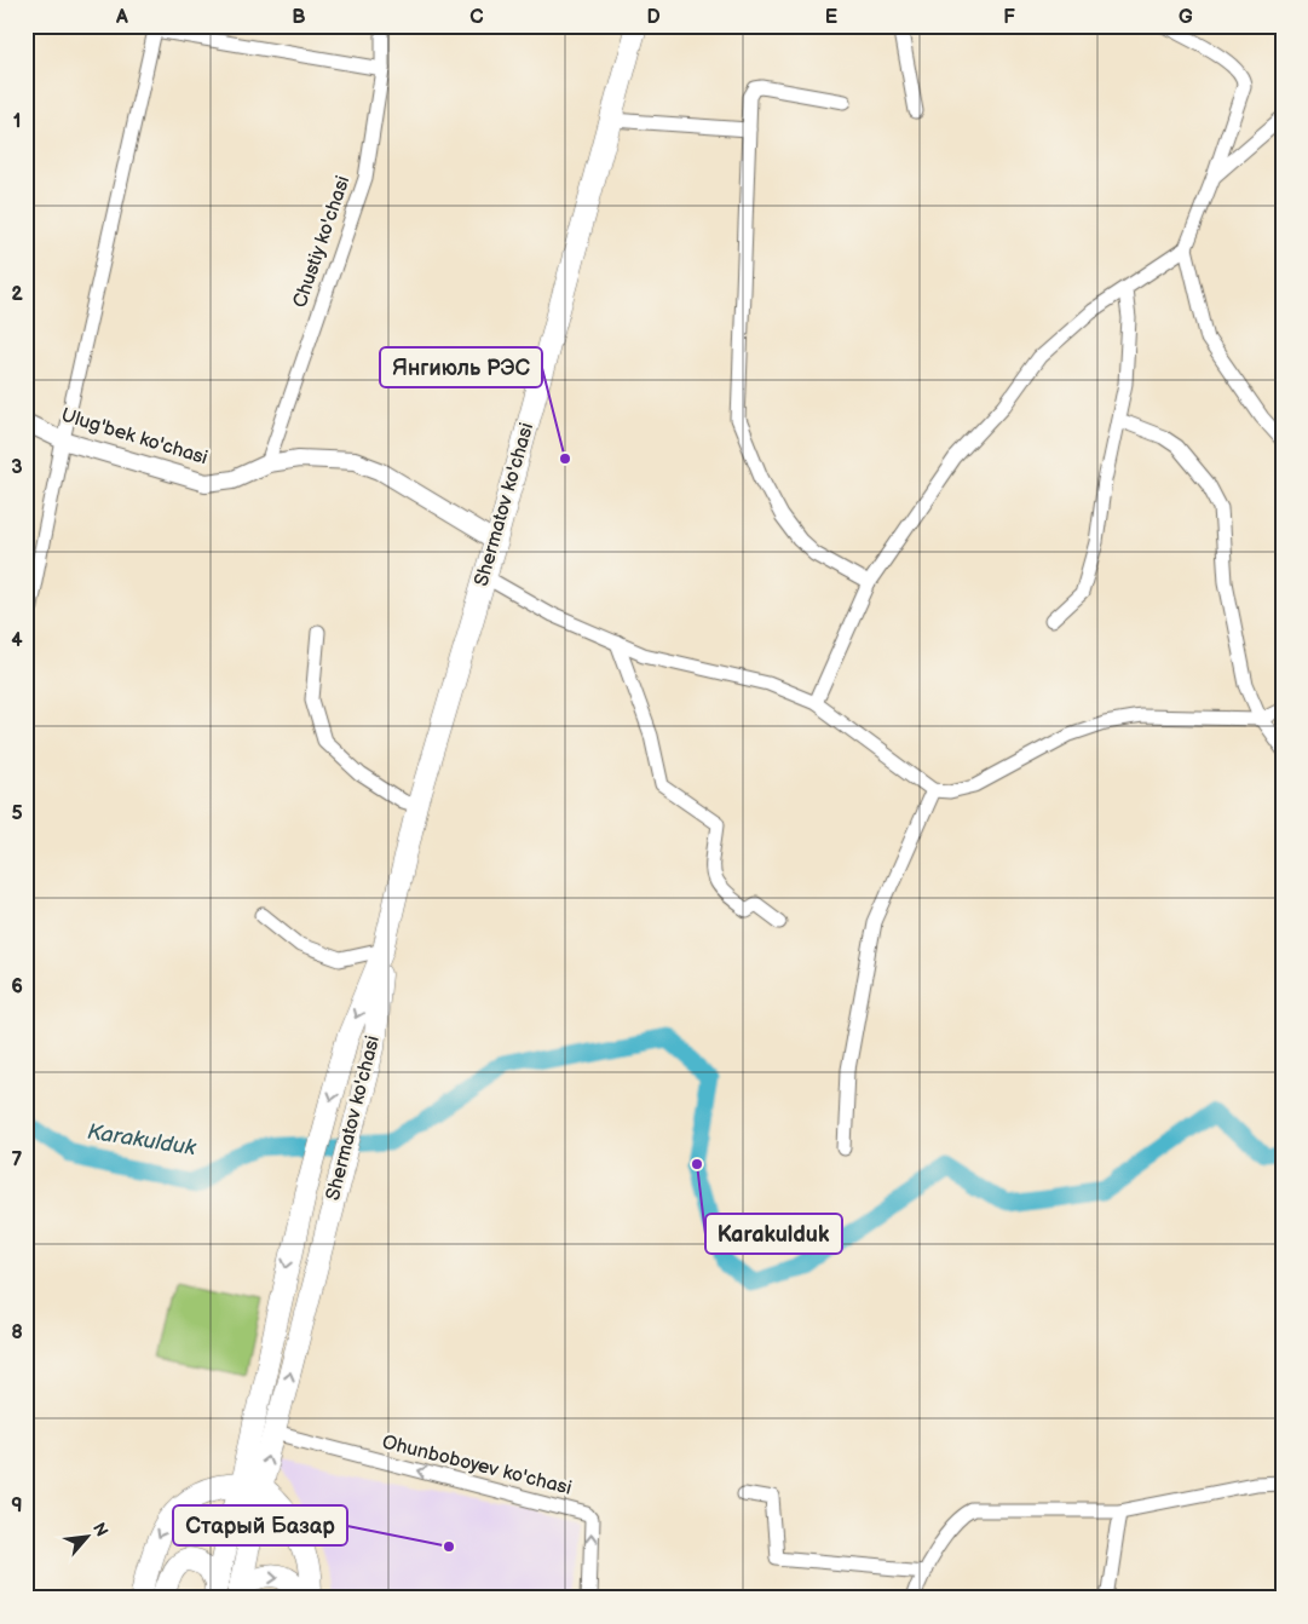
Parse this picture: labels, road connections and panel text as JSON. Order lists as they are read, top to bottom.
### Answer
{
  "streets": {
    "main road": ["Shermatov ko'chasi"],
    "street": ["Chustiy ko'chasi", "Ulug'bek ko'chasi", "Ohunboboyev ko'chasi"]
  },
  "crossings": [
    ["Chustiy ko'chasi", "Ulug'bek ko'chasi"],
    ["Ulug'bek ko'chasi", "Shermatov ko'chasi"],
    ["Shermatov ko'chasi", "Ohunboboyev ko'chasi"]
  ],
  "one_way": ["Ohunboboyev ko'chasi"],
  "water": ["Karakulduk"],
  "places": ["Янгиюль РЭС", "Karakulduk", "Cтарый Базар"],
  "north": "top right",
  "grid": {
    "columns": [
      "A",
      "B",
      "C",
      "D",
      "E",
      "F",
      "G"
    ],
    "rows": [
      "1",
      "2",
      "3",
      "4",
      "5",
      "6",
      "7",
      "8",
      "9"
    ]
  }
}
